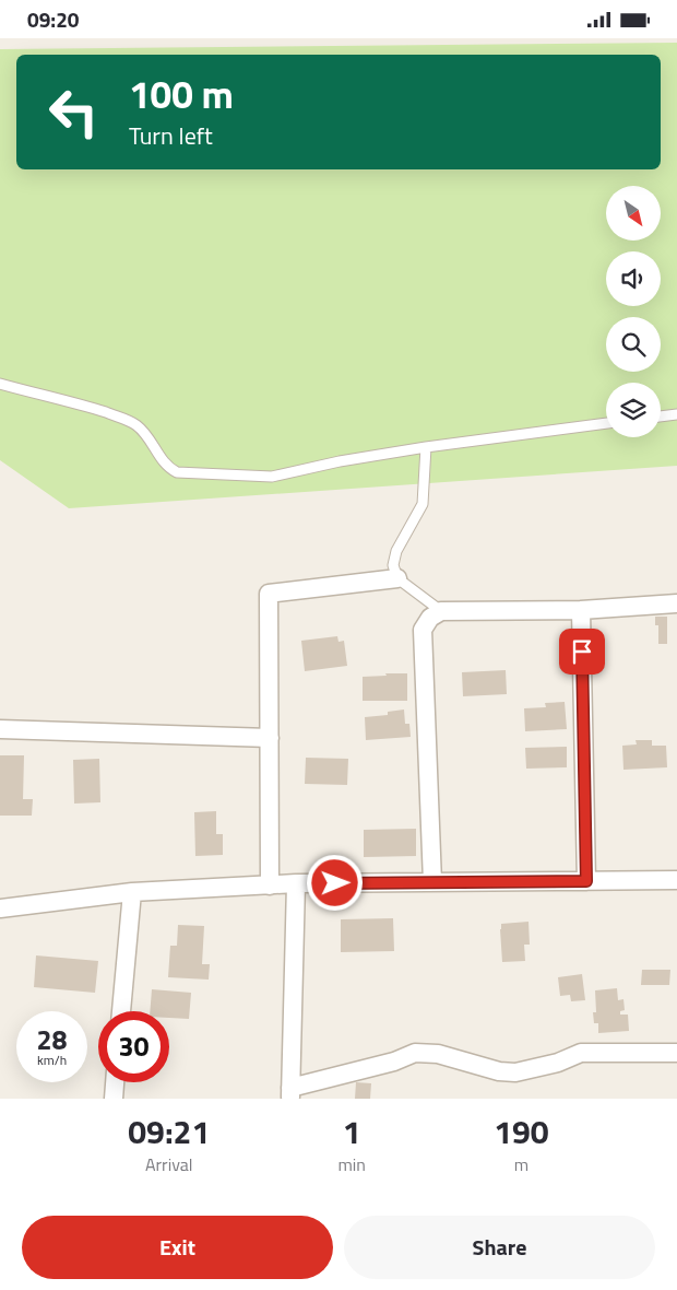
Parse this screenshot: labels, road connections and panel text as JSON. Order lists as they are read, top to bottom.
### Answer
{
  "north": "bottom right",
  "page": {
    "status": "09:20",
    "turn": ["100 m", "Turn left"],
    "speed": "28 km/h",
    "limit": "30",
    "eta": [
      "09:21",
      "Arrival",
      "1",
      "min",
      "190",
      "m"
    ],
    "buttons": ["Exit", "Share"]
  }
}
